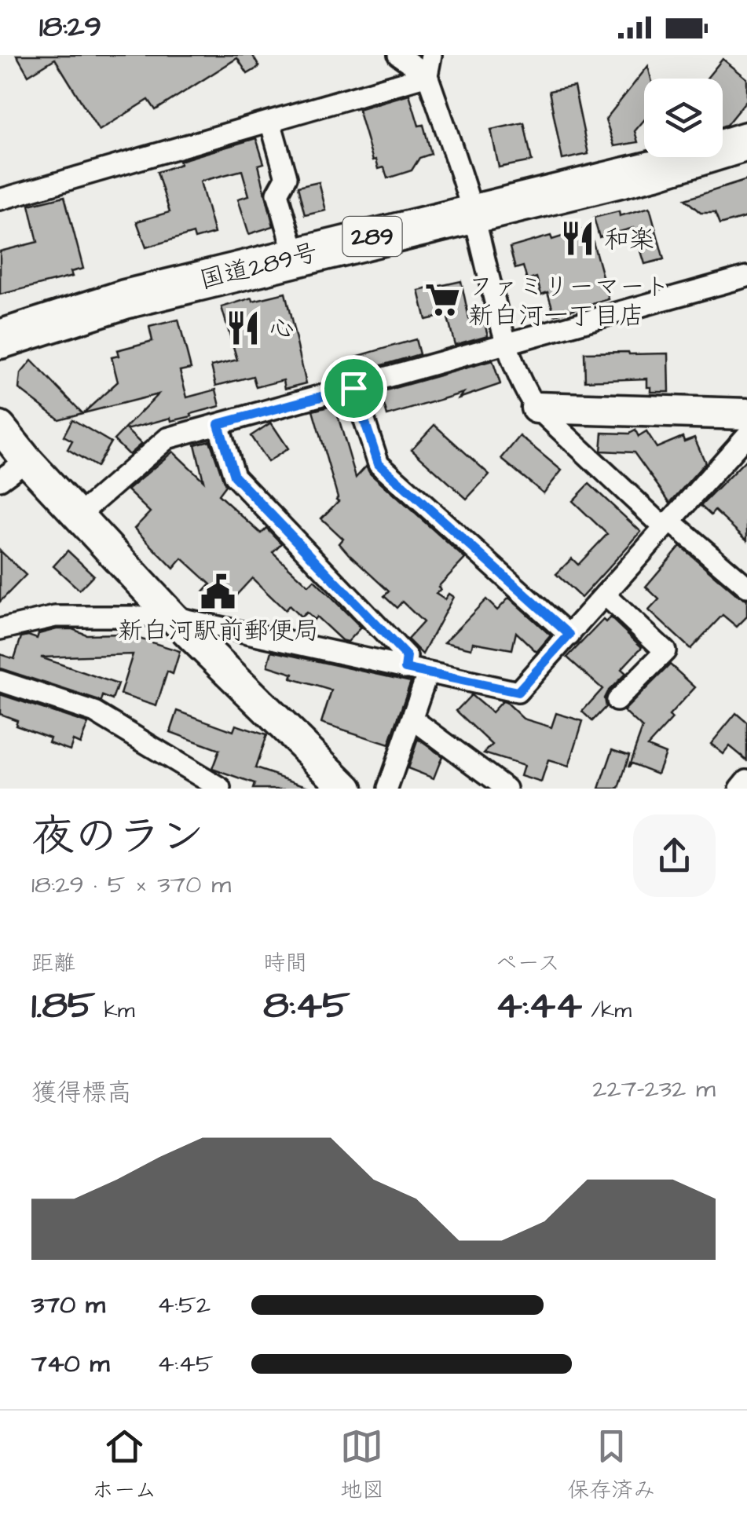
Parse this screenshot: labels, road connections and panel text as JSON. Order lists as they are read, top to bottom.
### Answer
{
  "streets": {
    "highway": ["289", "国道289号"]
  },
  "places": {
    "restaurant": ["和楽", "心"],
    "supermarket": ["ファミリーマート 新白河一丁目店"],
    "public building": ["新白河駅前郵便局"]
  },
  "page": {
    "status": "18:29",
    "heading": ["夜のラン", "18:29 · 5 × 370 m"],
    "stats": [
      ["距離", "1.85 km"],
      ["時間", "8:45"],
      ["ペース", "4:44 /km"]
    ],
    "chart": ["獲得標高", "227–232 m"],
    "list": [
      {
        "name": "370 m",
        "note": "4:52"
      },
      {
        "name": "740 m",
        "note": "4:45"
      }
    ],
    "tabs": ["ホーム", "地図", "保存済み"]
  }
}
